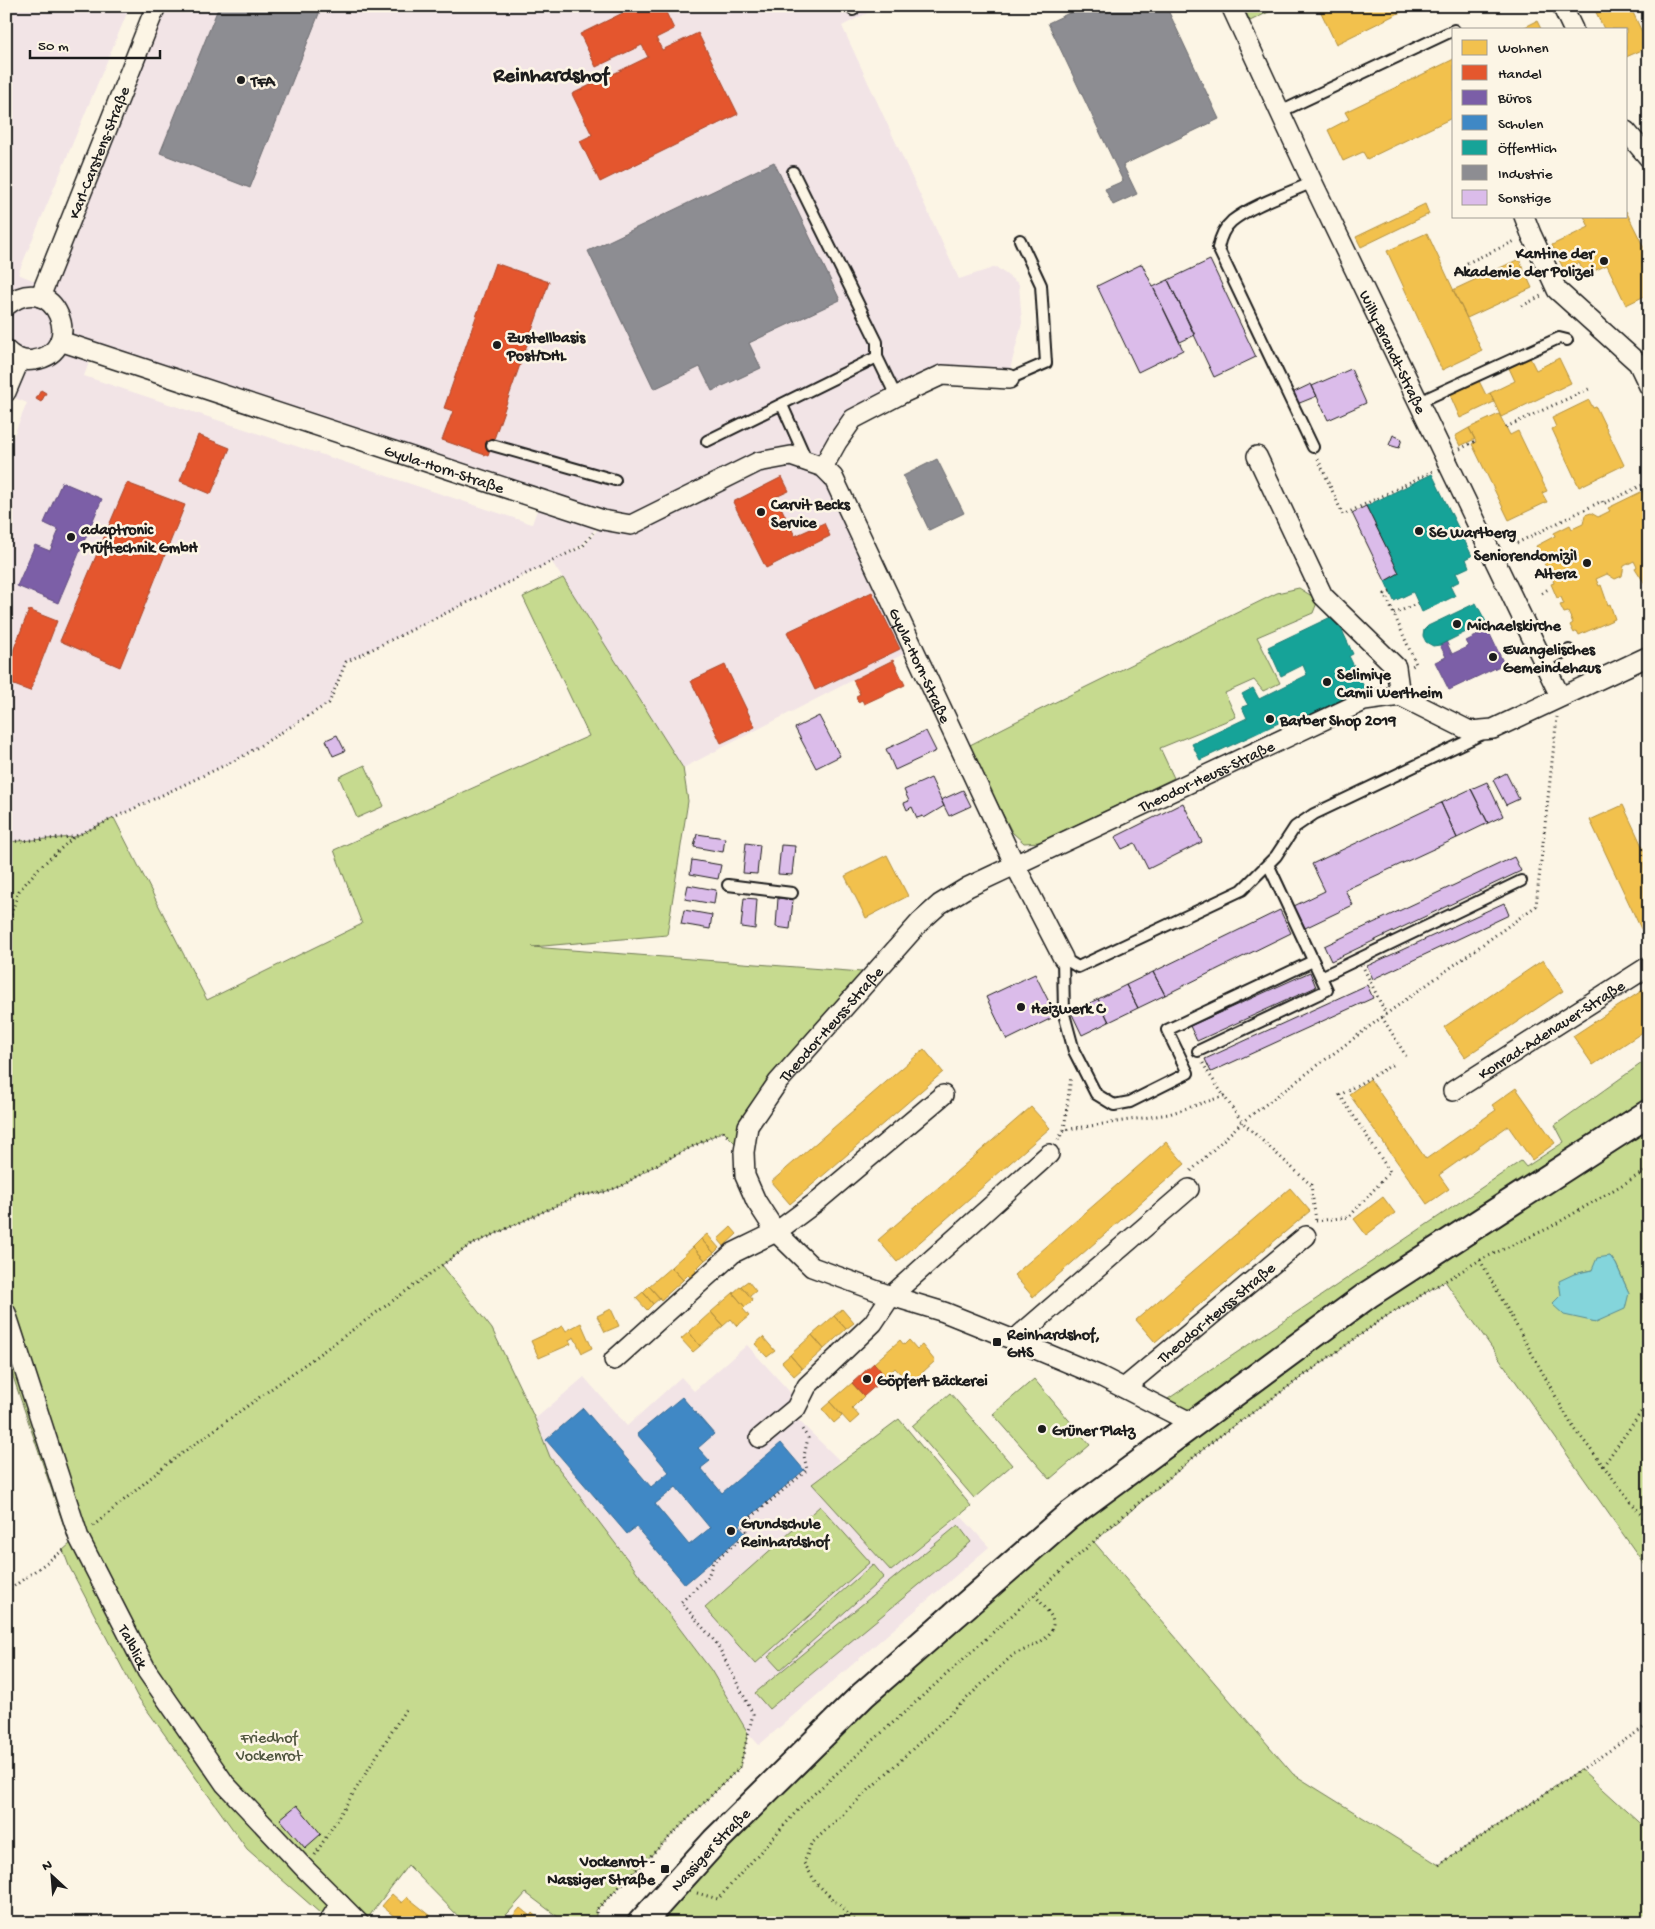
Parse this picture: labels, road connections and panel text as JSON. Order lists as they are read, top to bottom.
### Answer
{
  "streets": {
    "main road": ["Nassiger Straße"],
    "street": [
      "Karl-Carstens-Straße",
      "Willy-Brandt-Straße",
      "Gyula-Horn-Straße",
      "Theodor-Heuss-Straße",
      "Konrad-Adenauer-Straße",
      "Talblick"
    ]
  },
  "crossings": [
    ["Gyula-Horn-Straße", "Theodor-Heuss-Straße"],
    ["Theodor-Heuss-Straße", "Nassiger Straße"]
  ],
  "districts": ["Reinhardshof"],
  "parks": ["Friedhof Vockenrot"],
  "places": {
    "other": [
      "TFA",
      "Kantine der Akademie der Polizei",
      "Zustellbasis Post/DHL",
      "Carvit Becks Service",
      "SG Wartberg",
      "adaptronic Prüftechnik GmbH",
      "Seniorendomizil Altera",
      "Michaelskirche",
      "Evangelisches Gemeindehaus",
      "Selimiye Camii Wertheim",
      "Barber Shop 2019",
      "Heizwerk C",
      "Göpfert Bäckerei",
      "Grüner Platz",
      "Grundschule Reinhardshof"
    ],
    "transit": ["Reinhardshof, GHS", "Vockenrot - Nassiger Straße"]
  },
  "legend": [
    "Wohnen",
    "Handel",
    "Büros",
    "Schulen",
    "Öffentlich",
    "Industrie",
    "Sonstige"
  ],
  "scale_bar": "50 m",
  "north": "top left"
}
